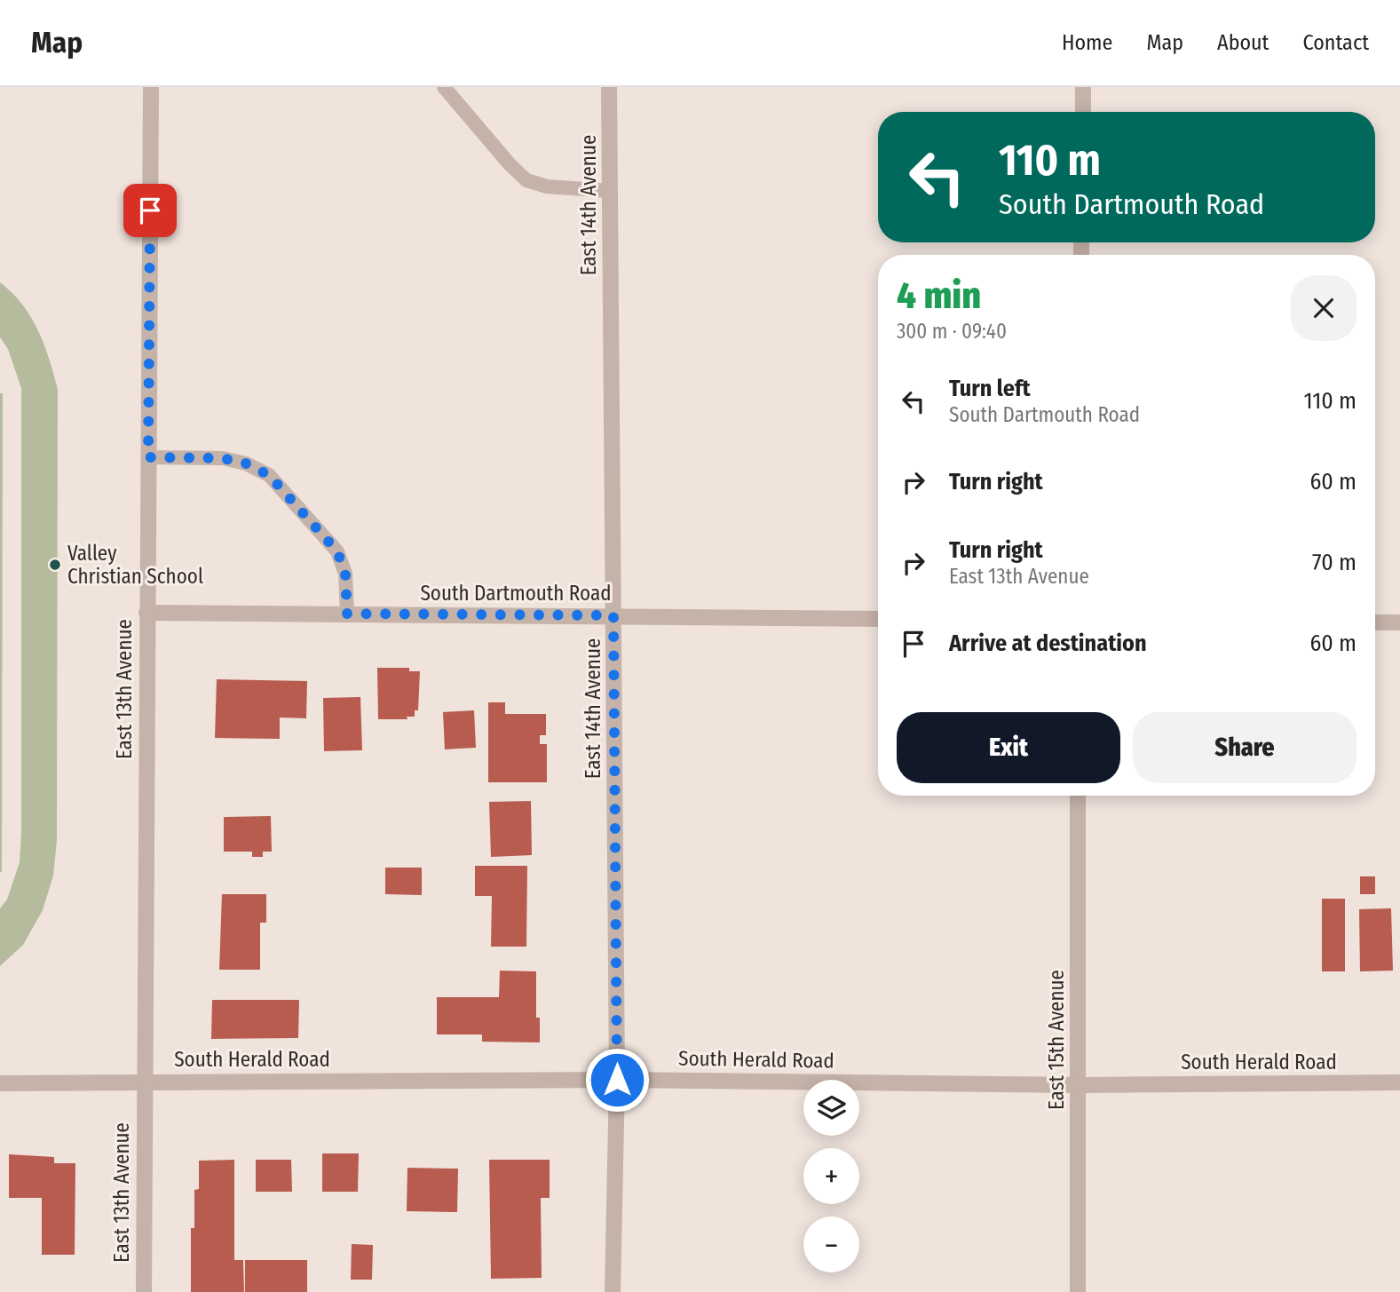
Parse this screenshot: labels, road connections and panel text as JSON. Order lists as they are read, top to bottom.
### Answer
{
  "streets": {
    "street": [
      "East 14th Avenue",
      "South Dartmouth Road",
      "East 13th Avenue",
      "East 15th Avenue",
      "South Herald Road"
    ]
  },
  "crossings": [
    ["East 14th Avenue", "South Dartmouth Road"],
    ["East 14th Avenue", "South Herald Road"],
    ["South Dartmouth Road", "East 13th Avenue"],
    ["East 13th Avenue", "South Herald Road"],
    ["East 15th Avenue", "South Herald Road"]
  ],
  "places": ["Valley Christian School"],
  "page": {
    "header": "Map",
    "nav": [
      "Home",
      "Map",
      "About",
      "Contact"
    ],
    "turn": ["110 m", "South Dartmouth Road"],
    "heading": ["4 min", "300 m · 09:40"],
    "list": [
      {
        "name": "Turn left",
        "note": "South Dartmouth Road",
        "value": "110 m"
      },
      {
        "name": "Turn right",
        "value": "60 m"
      },
      {
        "name": "Turn right",
        "note": "East 13th Avenue",
        "value": "70 m"
      },
      {
        "name": "Arrive at destination",
        "value": "60 m"
      }
    ],
    "buttons": ["Exit", "Share"],
    "map_buttons": ["+", "−"]
  }
}
